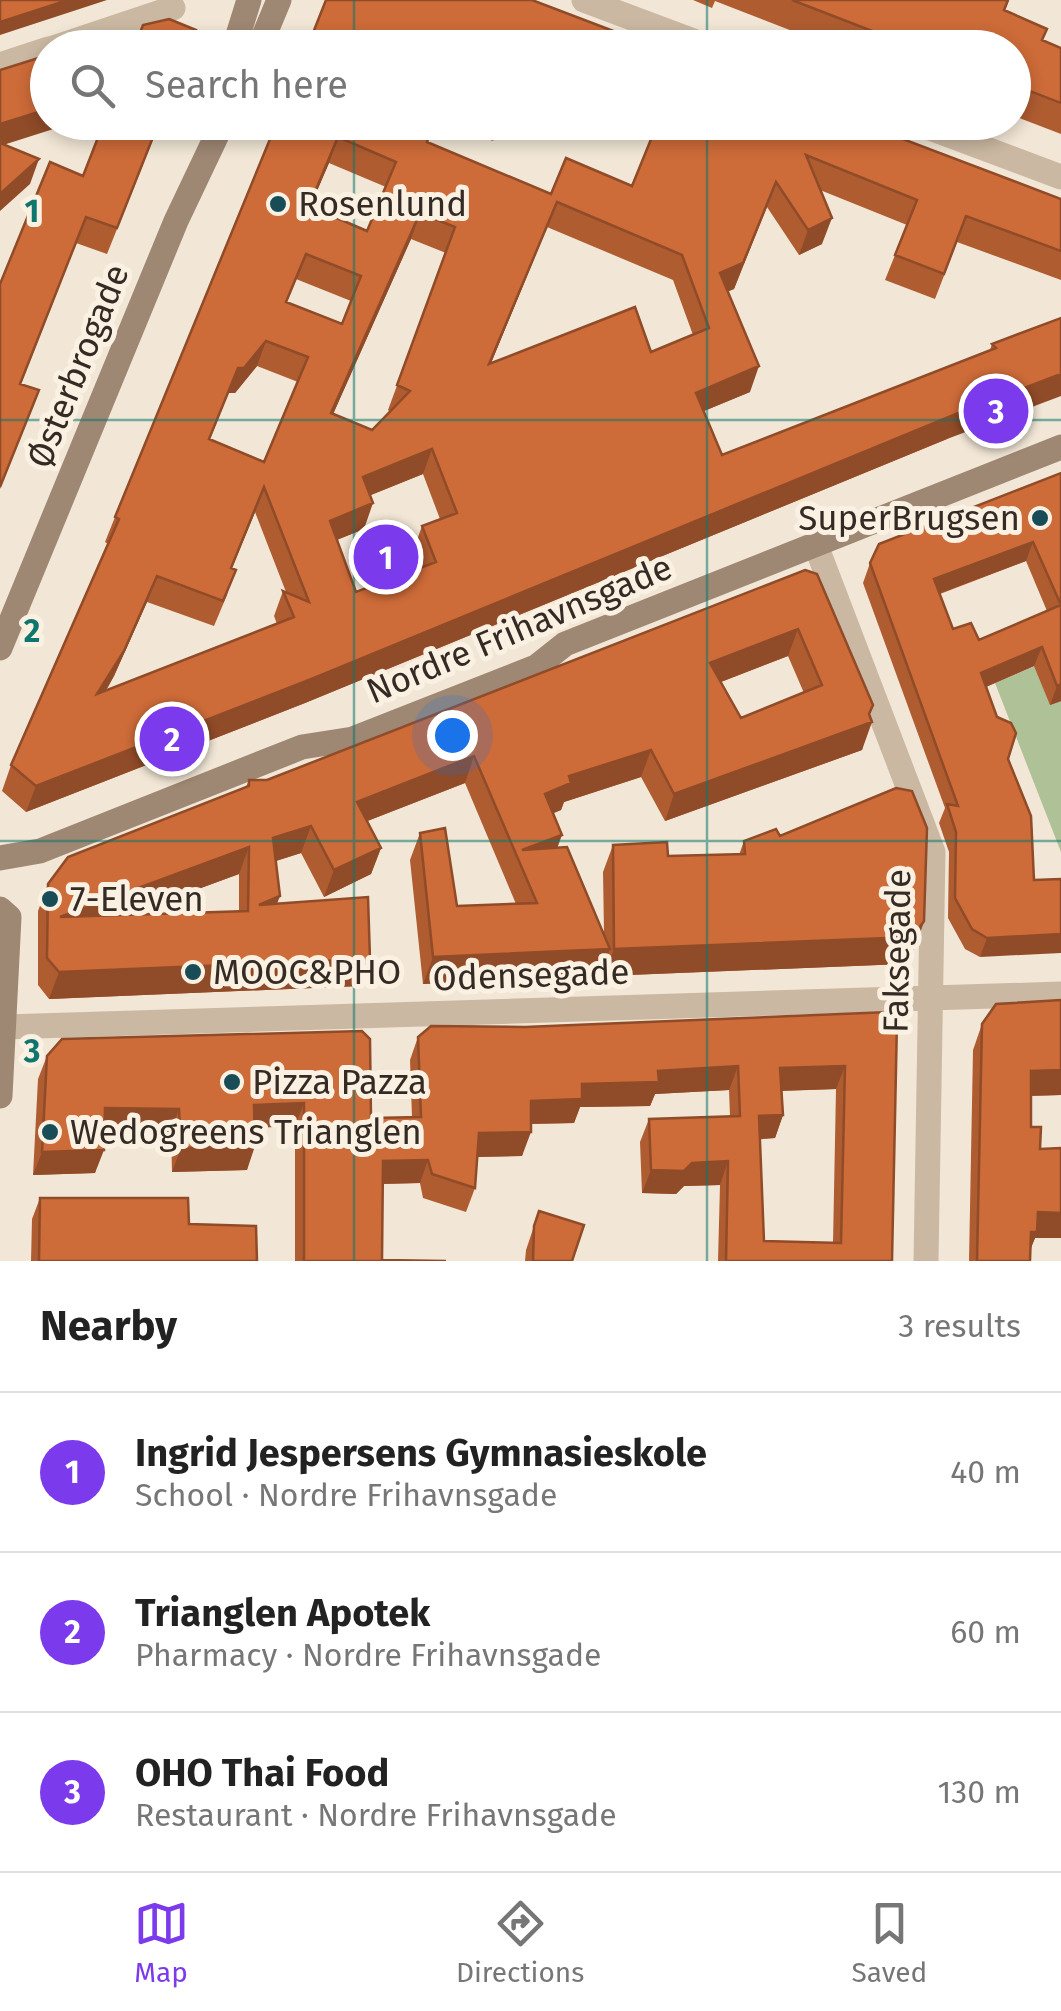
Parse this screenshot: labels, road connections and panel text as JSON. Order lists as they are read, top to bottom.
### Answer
{
  "streets": {
    "street": [
      "Østerbrogade",
      "Nordre Frihavnsgade",
      "Faksegade",
      "Odensegade"
    ]
  },
  "crossings": [
    ["Nordre Frihavnsgade", "Faksegade"],
    ["Faksegade", "Odensegade"]
  ],
  "places": [
    "Rosenlund",
    "SuperBrugsen",
    "7-Eleven",
    "MOOC&PHO",
    "Pizza Pazza",
    "Wedogreens Trianglen"
  ],
  "page": {
    "search": "Search here",
    "pins": ["3", "1", "2"],
    "heading": ["Nearby", "3 results"],
    "list": [
      {
        "mark": "1",
        "name": "Ingrid Jespersens Gymnasieskole",
        "note": "School · Nordre Frihavnsgade",
        "value": "40 m"
      },
      {
        "mark": "2",
        "name": "Trianglen Apotek",
        "note": "Pharmacy · Nordre Frihavnsgade",
        "value": "60 m"
      },
      {
        "mark": "3",
        "name": "OHO Thai Food",
        "note": "Restaurant · Nordre Frihavnsgade",
        "value": "130 m"
      }
    ],
    "nav": ["Map", "Directions", "Saved"]
  },
  "grid": {
    "rows": ["1", "2", "3"]
  }
}
